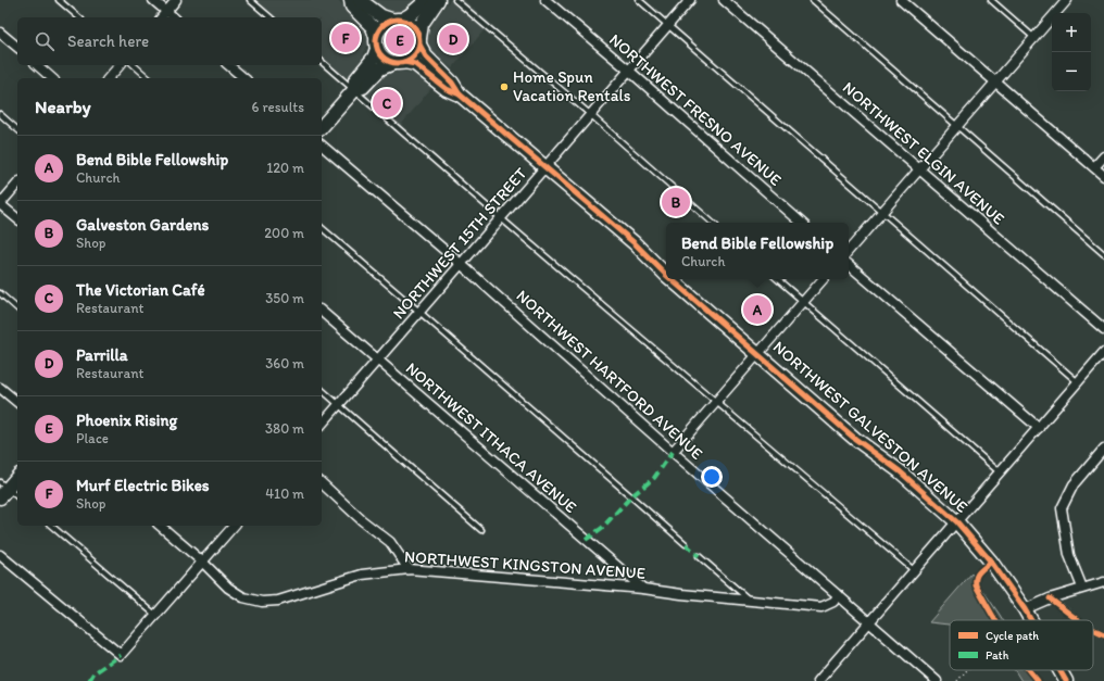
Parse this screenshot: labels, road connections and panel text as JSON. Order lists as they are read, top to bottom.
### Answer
{
  "streets": {
    "street": [
      "NORTHWEST FRESNO AVENUE",
      "NORTHWEST ELGIN AVENUE",
      "NORTHWEST 15TH STREET",
      "NORTHWEST HARTFORD AVENUE",
      "NORTHWEST GALVESTON AVENUE",
      "NORTHWEST ITHACA AVENUE",
      "NORTHWEST KINGSTON AVENUE"
    ]
  },
  "crossings": [
    ["NORTHWEST FRESNO AVENUE", "NORTHWEST 15TH STREET"],
    ["NORTHWEST 15TH STREET", "NORTHWEST HARTFORD AVENUE"],
    ["NORTHWEST 15TH STREET", "NORTHWEST GALVESTON AVENUE"],
    ["NORTHWEST 15TH STREET", "NORTHWEST ITHACA AVENUE"],
    ["NORTHWEST HARTFORD AVENUE", "NORTHWEST KINGSTON AVENUE"],
    ["NORTHWEST ITHACA AVENUE", "NORTHWEST KINGSTON AVENUE"]
  ],
  "places": ["Home Spun Vacation Rentals"],
  "legend": ["Cycle path", "Path"],
  "page": {
    "map_buttons": ["+", "−"],
    "search": "Search here",
    "pins": [
      "F",
      "D",
      "E",
      "C",
      "B",
      "A"
    ],
    "heading": ["Nearby", "6 results"],
    "list": [
      {
        "mark": "A",
        "name": "Bend Bible Fellowship",
        "note": "Church",
        "value": "120 m"
      },
      {
        "mark": "B",
        "name": "Galveston Gardens",
        "note": "Shop",
        "value": "200 m"
      },
      {
        "mark": "C",
        "name": "The Victorian Café",
        "note": "Restaurant",
        "value": "350 m"
      },
      {
        "mark": "D",
        "name": "Parrilla",
        "note": "Restaurant",
        "value": "360 m"
      },
      {
        "mark": "E",
        "name": "Phoenix Rising",
        "note": "Place",
        "value": "380 m"
      },
      {
        "mark": "F",
        "name": "Murf Electric Bikes",
        "note": "Shop",
        "value": "410 m"
      }
    ],
    "popup": ["Bend Bible Fellowship", "Church"]
  }
}
